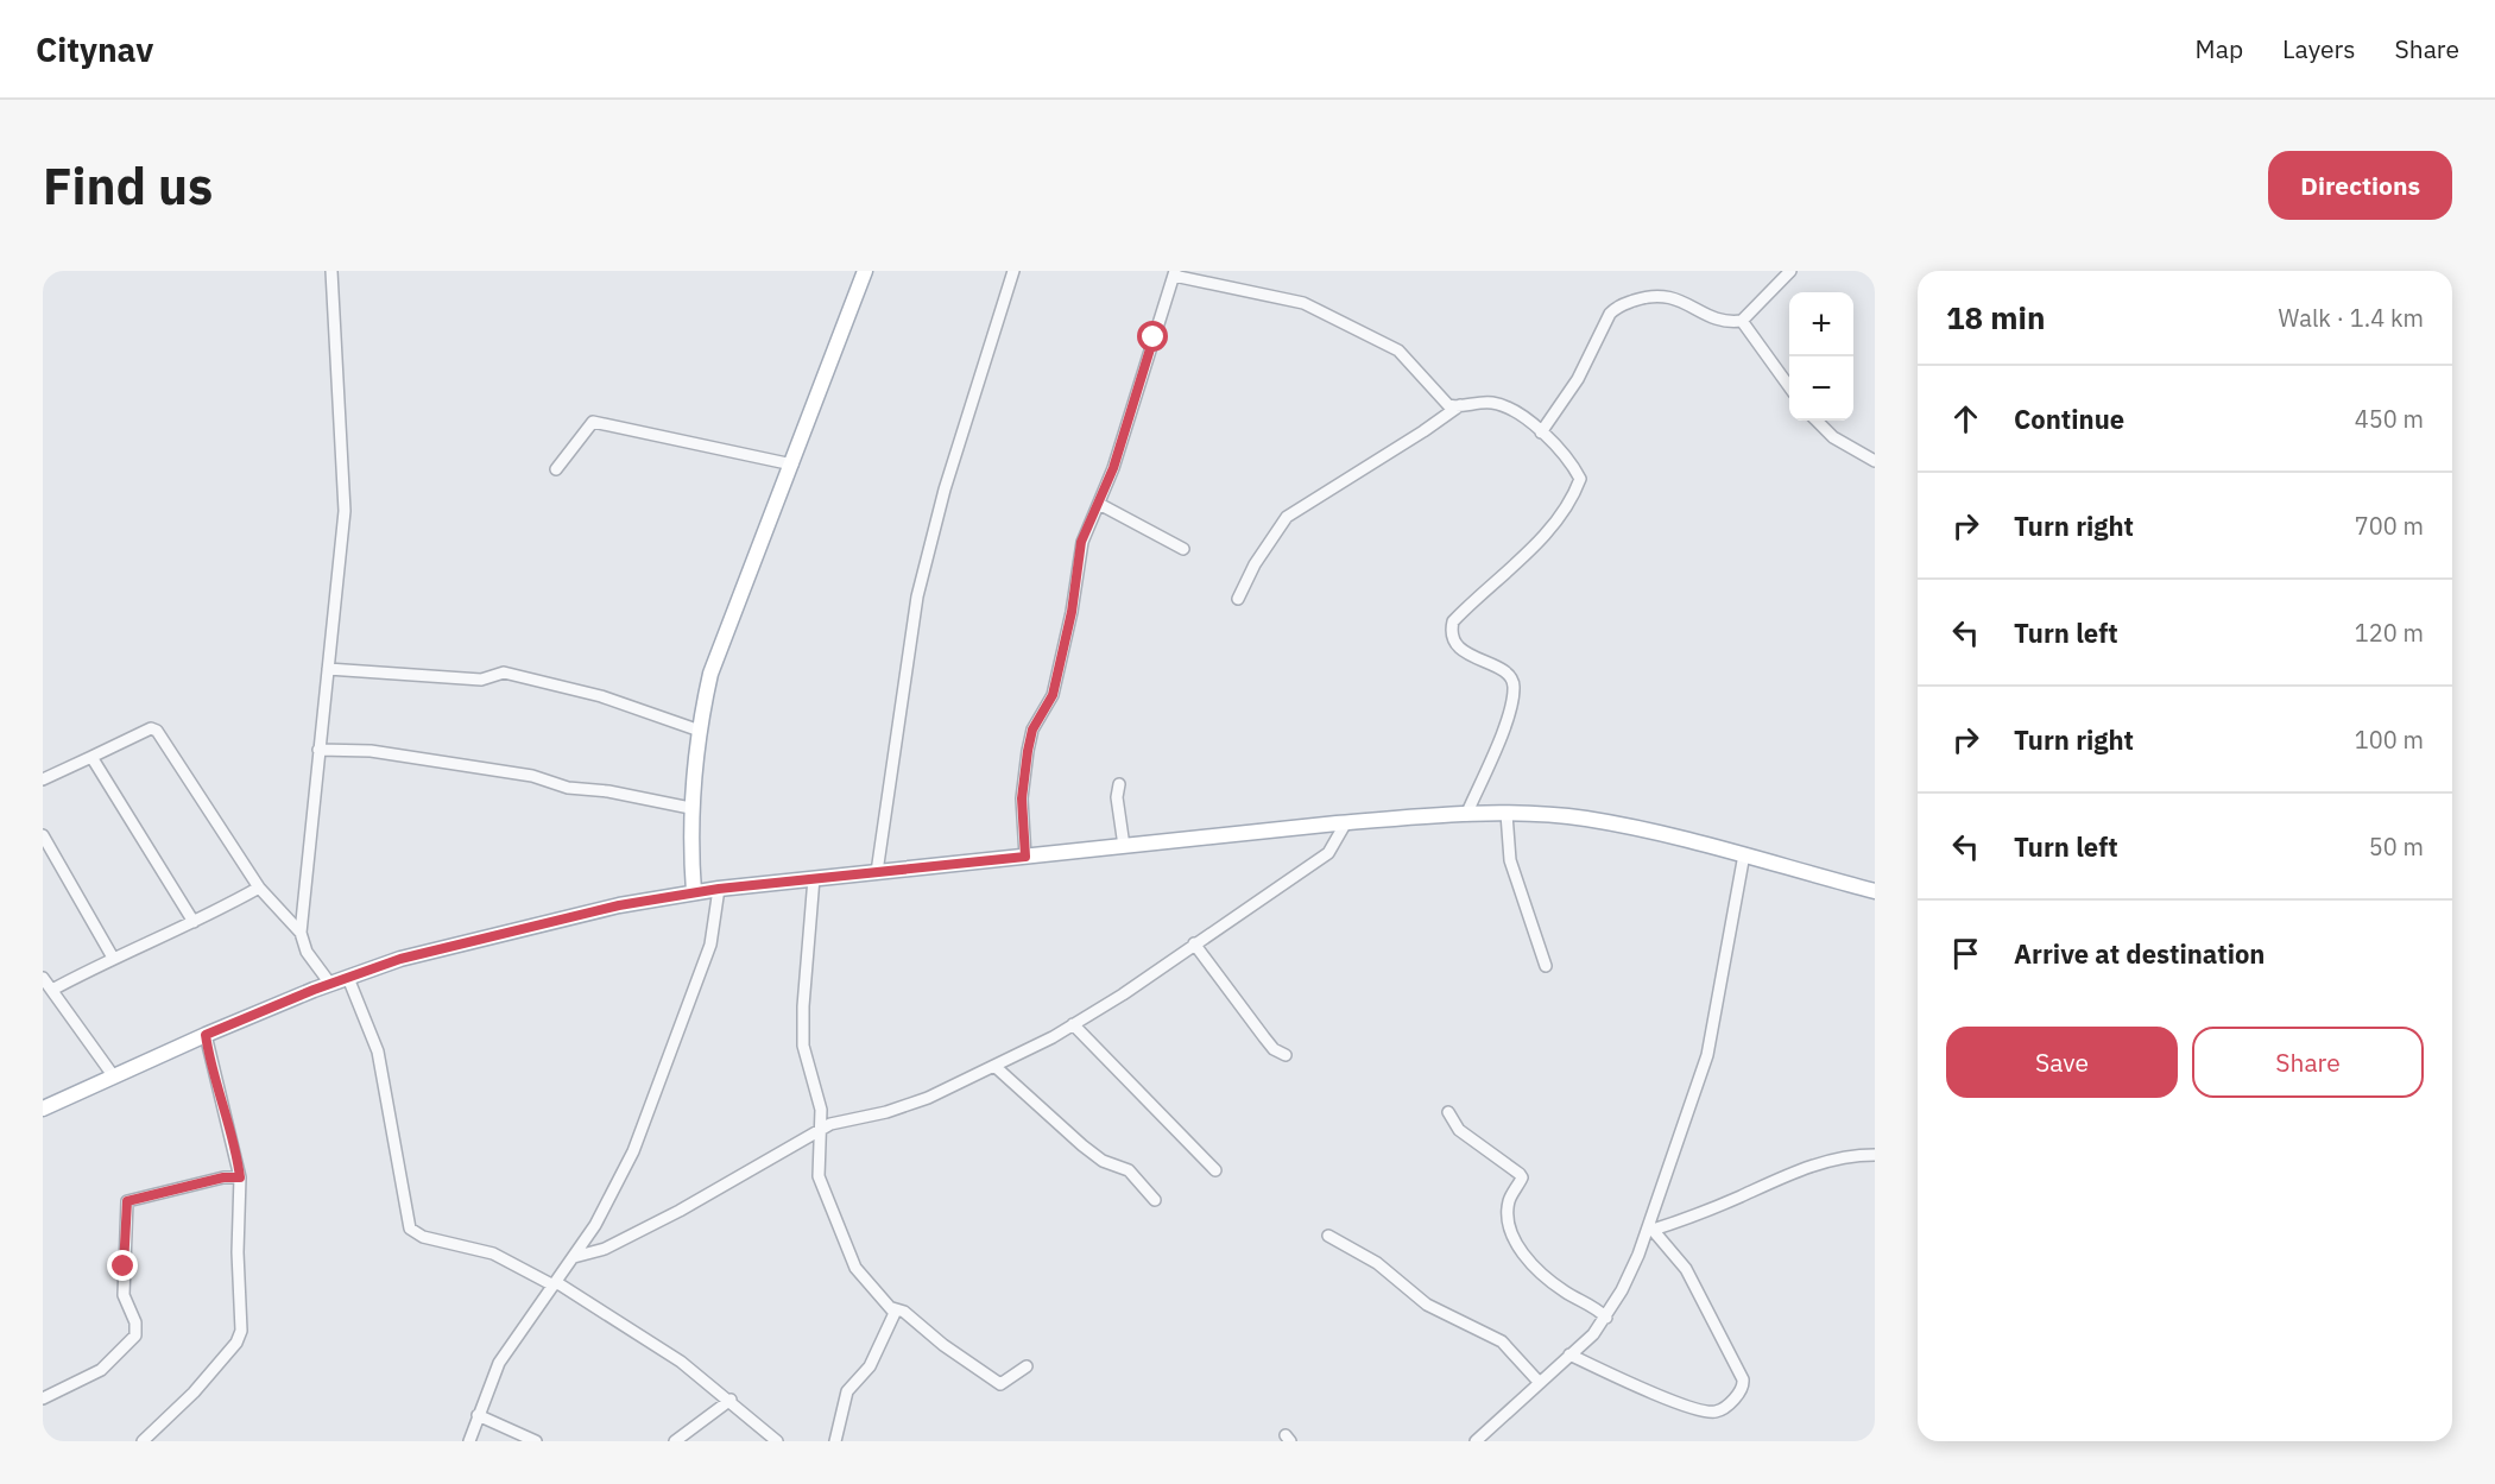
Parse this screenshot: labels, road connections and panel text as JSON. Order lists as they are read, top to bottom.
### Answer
{
  "page": {
    "header": "Citynav",
    "nav": ["Map", "Layers", "Share"],
    "buttons": [
      "Directions",
      ["Save", "Share"]
    ],
    "title": "Find us",
    "heading": ["18 min", "Walk · 1.4 km"],
    "map_buttons": ["+", "−"],
    "list": [
      ["Continue", "450 m"],
      ["Turn right", "700 m"],
      ["Turn left", "120 m"],
      ["Turn right", "100 m"],
      ["Turn left", "50 m"],
      "Arrive at destination"
    ]
  }
}
